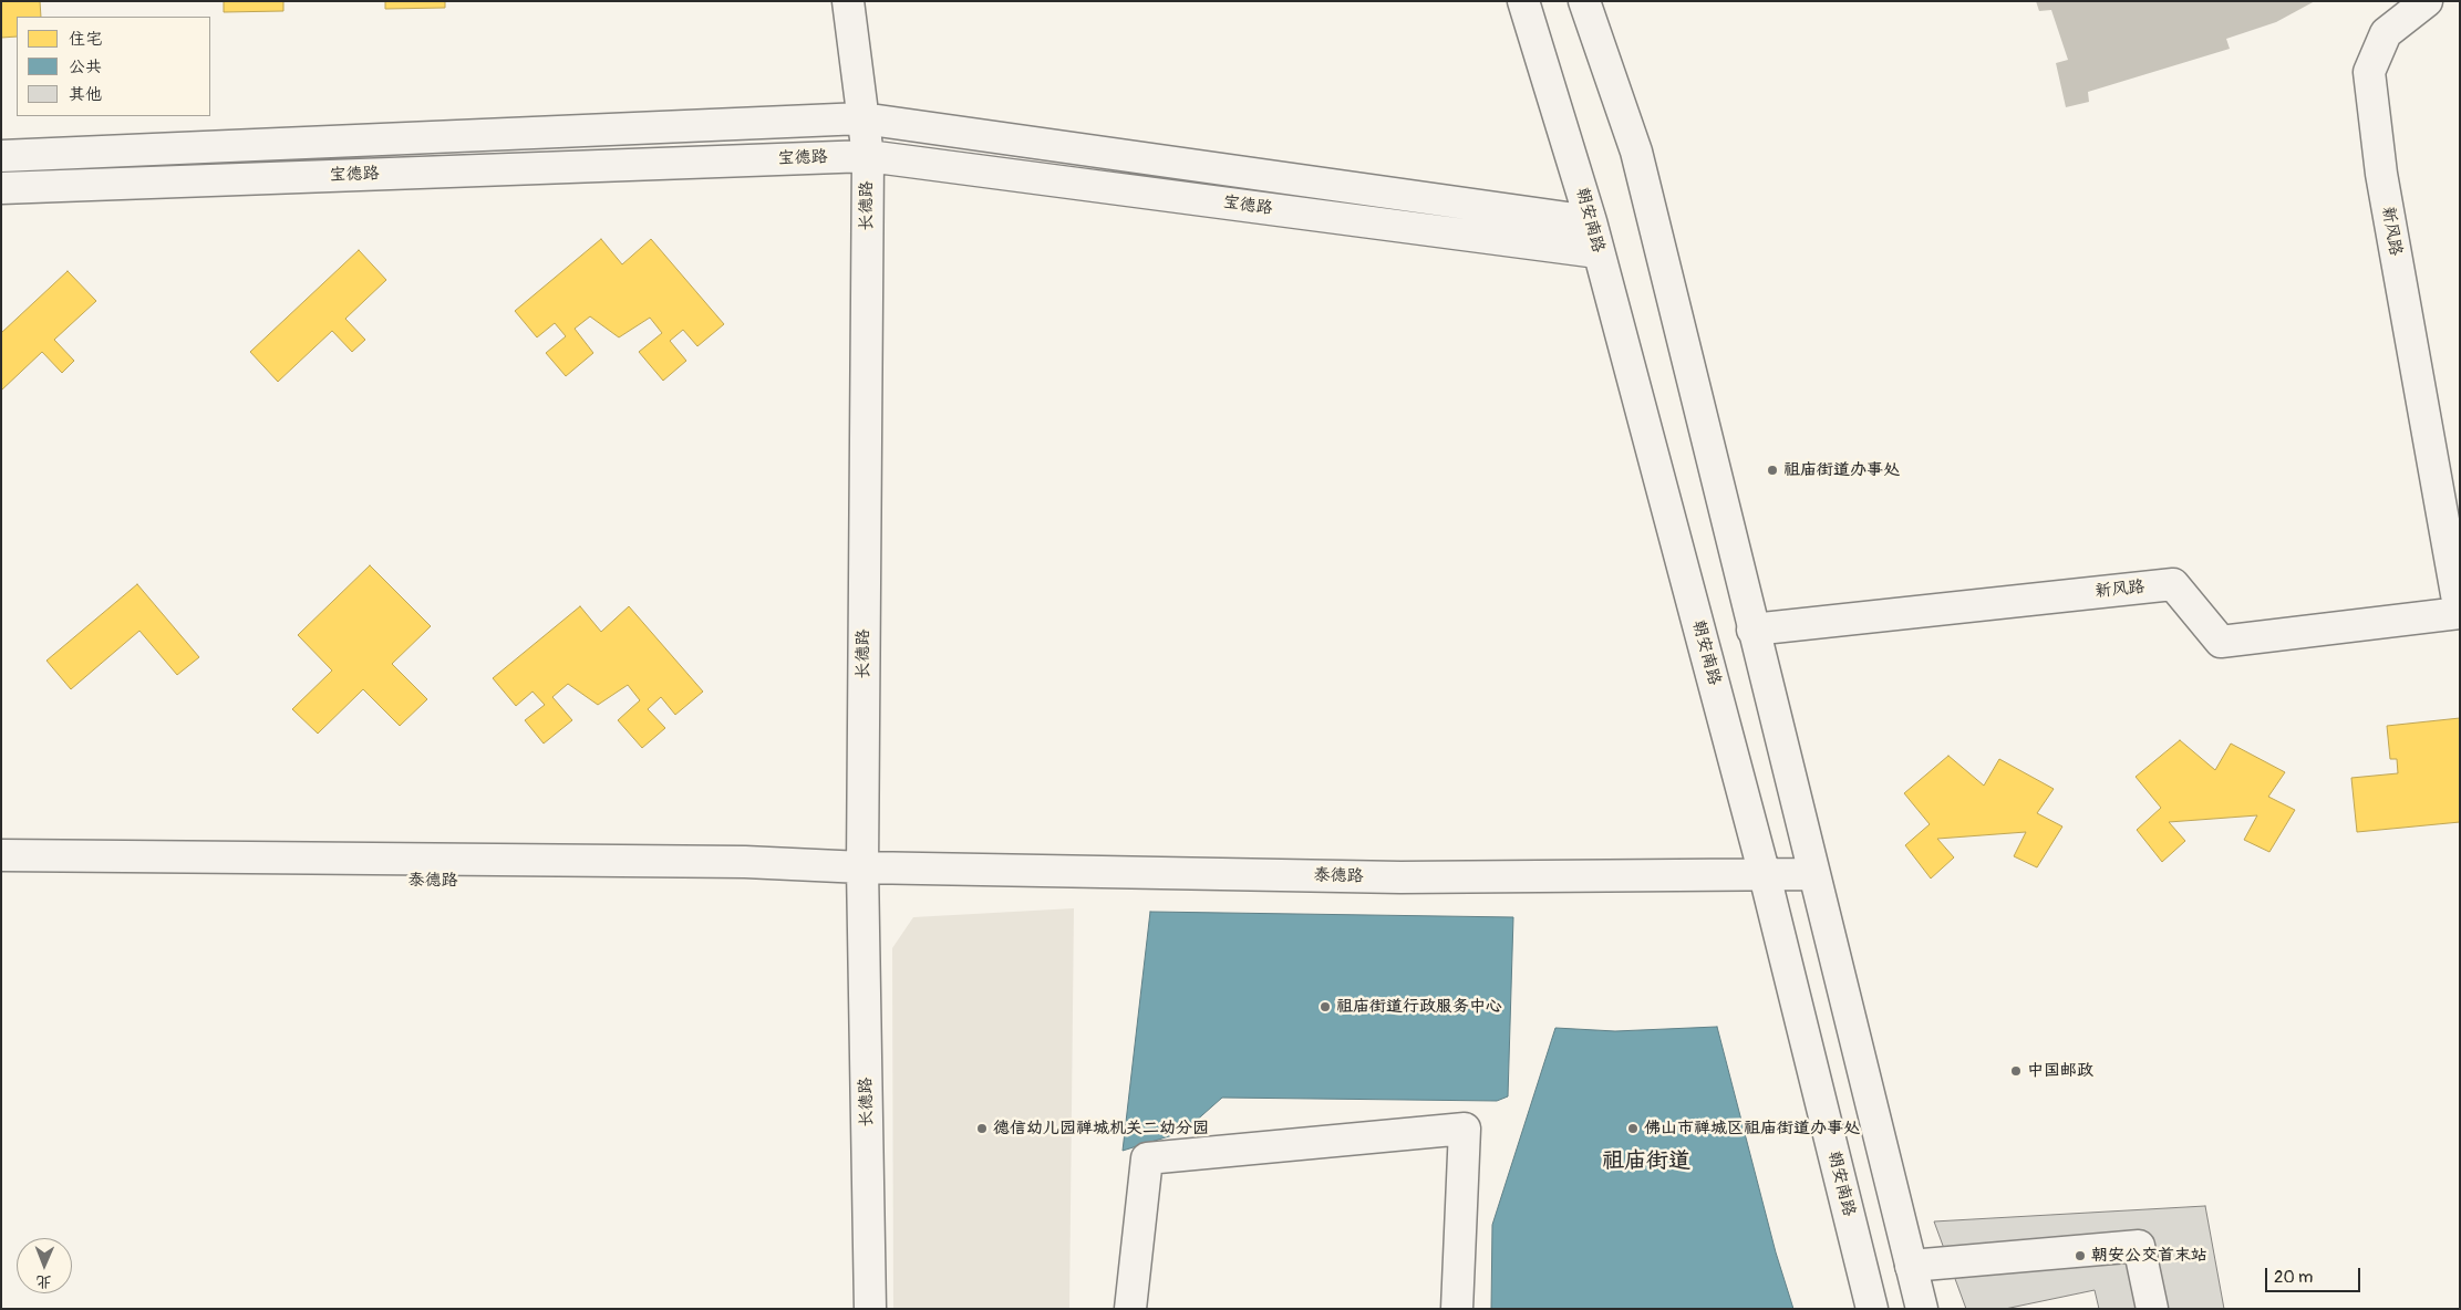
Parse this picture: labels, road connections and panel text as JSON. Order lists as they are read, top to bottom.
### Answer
{
  "streets": {
    "street": [
      "宝德路",
      "长德路",
      "朝安南路",
      "新风路",
      "泰德路"
    ]
  },
  "crossings": [
    ["宝德路", "长德路"],
    ["宝德路", "朝安南路"],
    ["长德路", "泰德路"],
    ["朝安南路", "泰德路"]
  ],
  "districts": ["祖庙街道"],
  "places": [
    "祖庙街道办事处",
    "祖庙街道行政服务中心",
    "中国邮政",
    "德信幼儿园禅城机关二幼分园",
    "佛山市禅城区祖庙街道办事处",
    "朝安公交首末站"
  ],
  "legend": ["住宅", "公共", "其他"],
  "scale_bar": "20 m",
  "north": "bottom"
}
